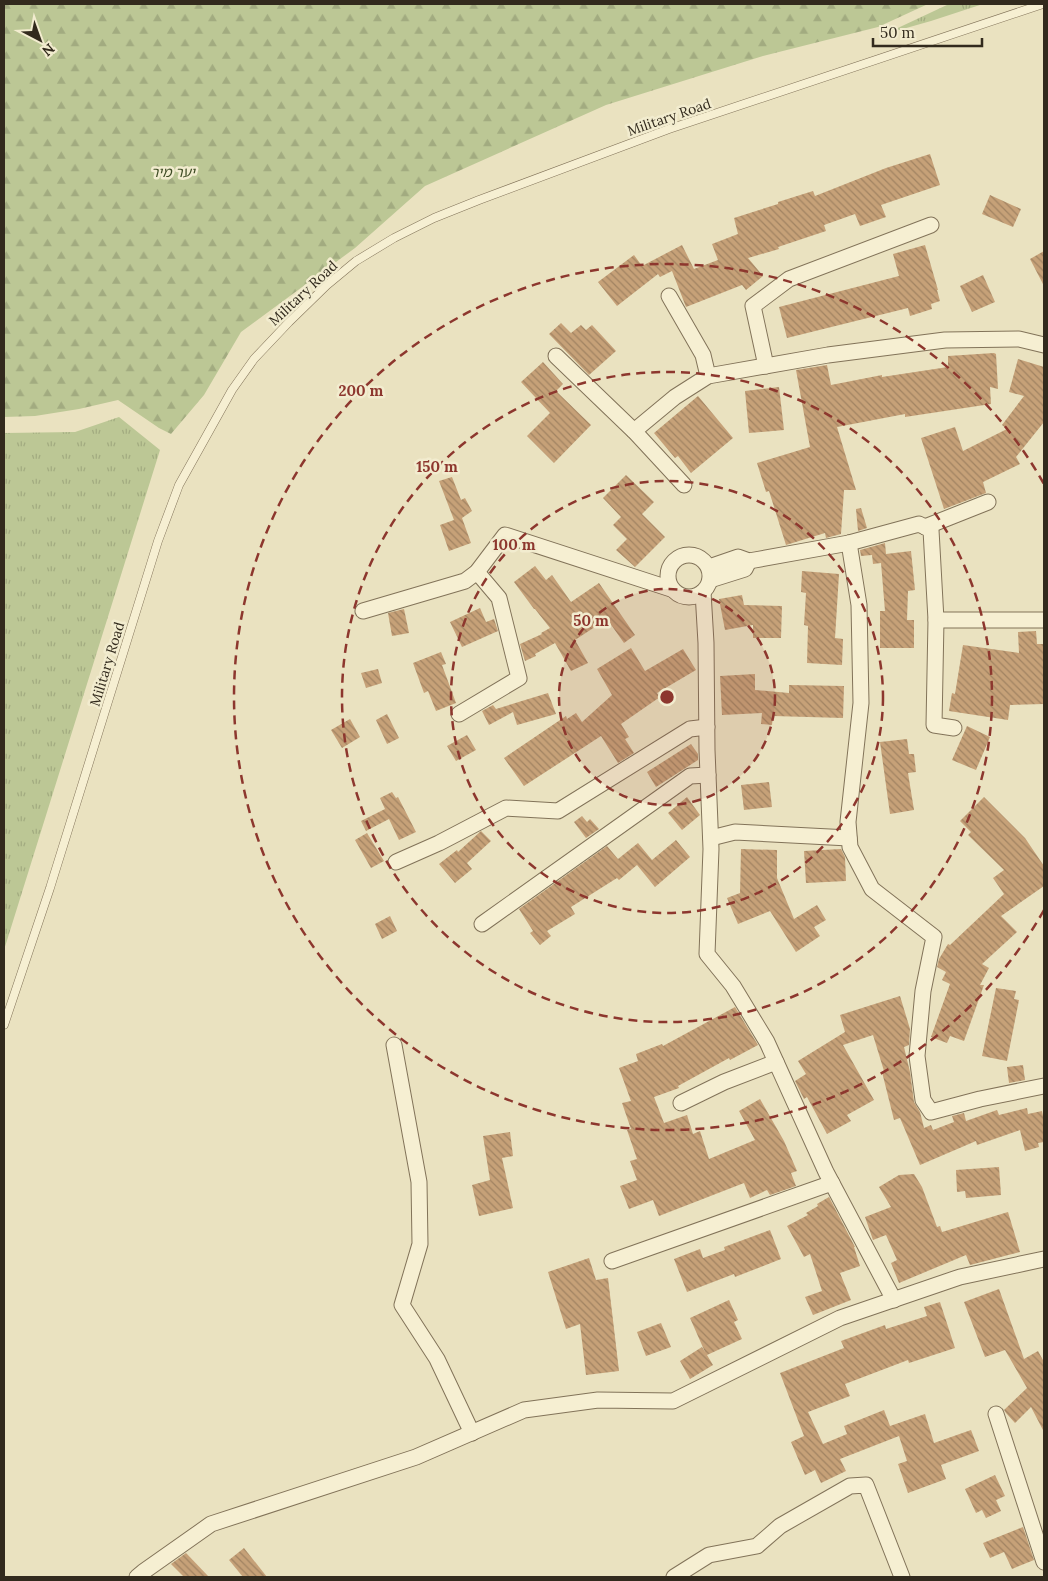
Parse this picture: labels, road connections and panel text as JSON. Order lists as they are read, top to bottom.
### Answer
{
  "streets": {
    "lane": ["Military Road"]
  },
  "parks": ["יער מיר"],
  "scale_bar": "50 m",
  "north": "bottom right",
  "rings": [
    "200 m",
    "150 m",
    "100 m",
    "50 m"
  ]
}
